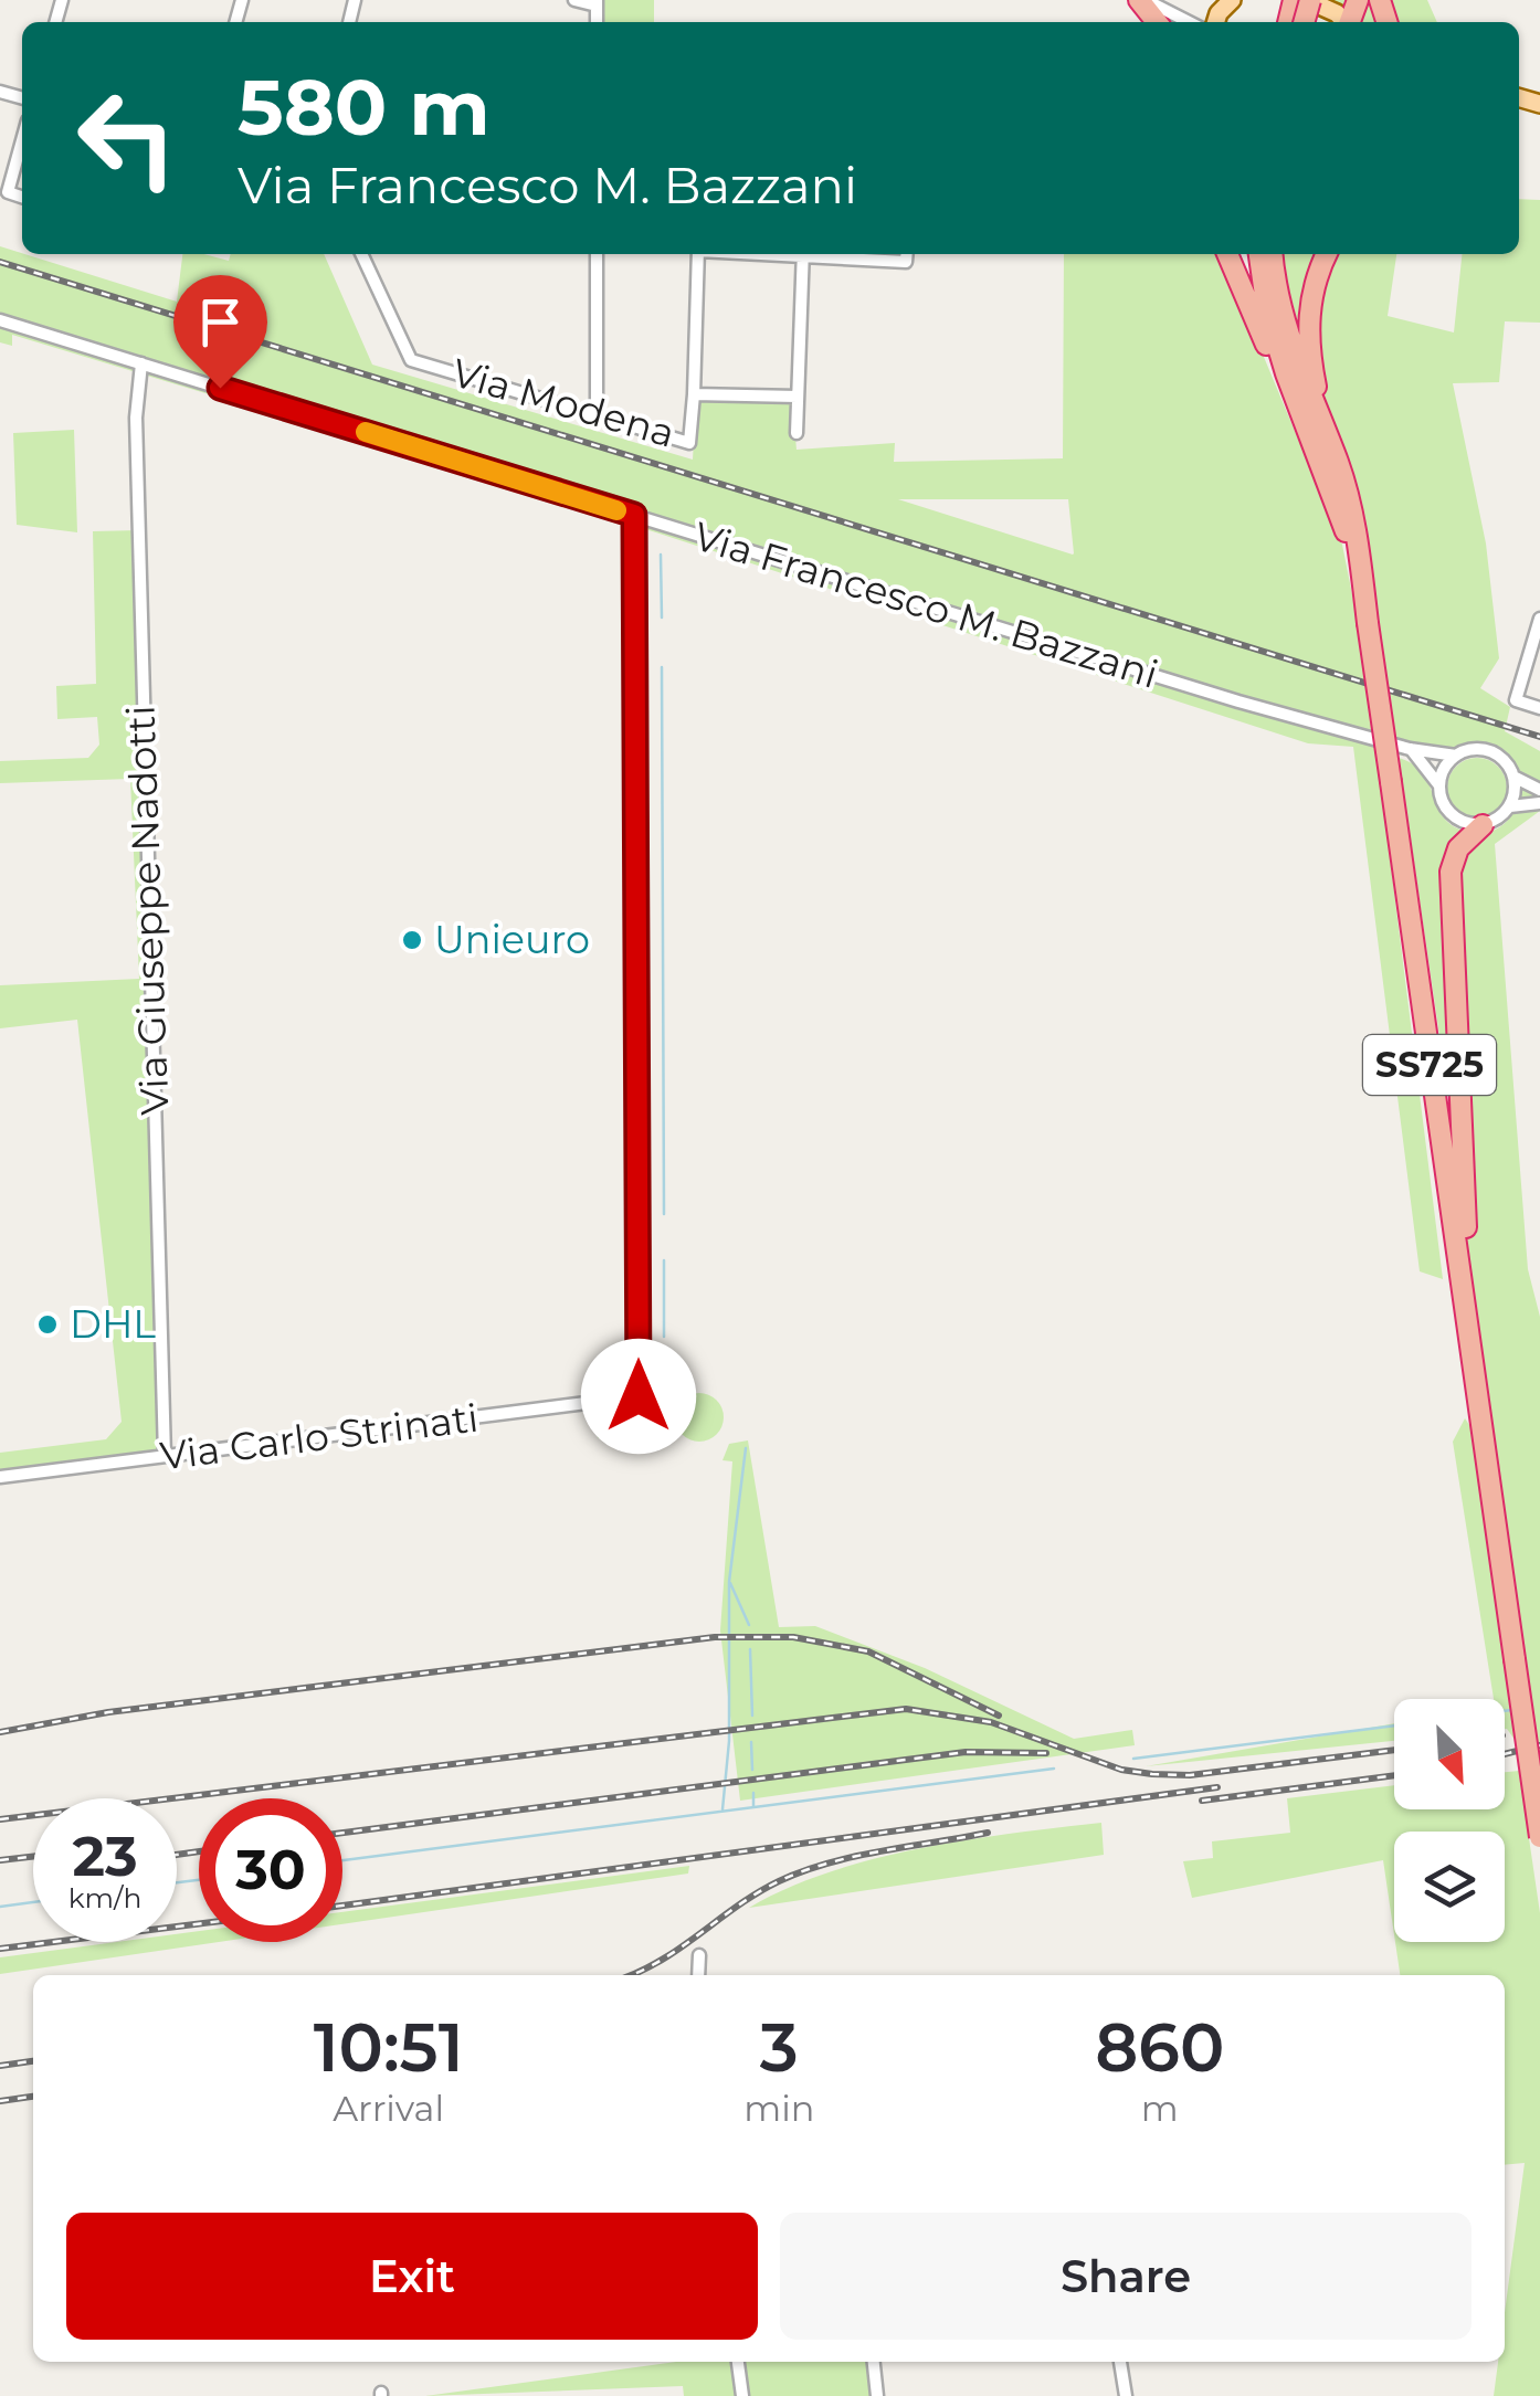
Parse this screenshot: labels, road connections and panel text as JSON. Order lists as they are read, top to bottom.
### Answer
{
  "streets": {
    "highway": ["SS725"],
    "street": [
      "Via Modena",
      "Via Francesco M. Bazzani",
      "Via Giuseppe Nadotti",
      "Via Carlo Strinati"
    ]
  },
  "crossings": [
    ["Via Francesco M. Bazzani", "Via Giuseppe Nadotti"],
    ["Via Francesco M. Bazzani", "Via Carlo Strinati"],
    ["Via Giuseppe Nadotti", "Via Carlo Strinati"]
  ],
  "places": ["Unieuro", "DHL"],
  "north": "bottom right",
  "page": {
    "turn": ["580 m", "Via Francesco M. Bazzani"],
    "speed": "23 km/h",
    "limit": "30",
    "eta": [
      "10:51",
      "Arrival",
      "3",
      "min",
      "860",
      "m"
    ],
    "buttons": ["Exit", "Share"]
  }
}
